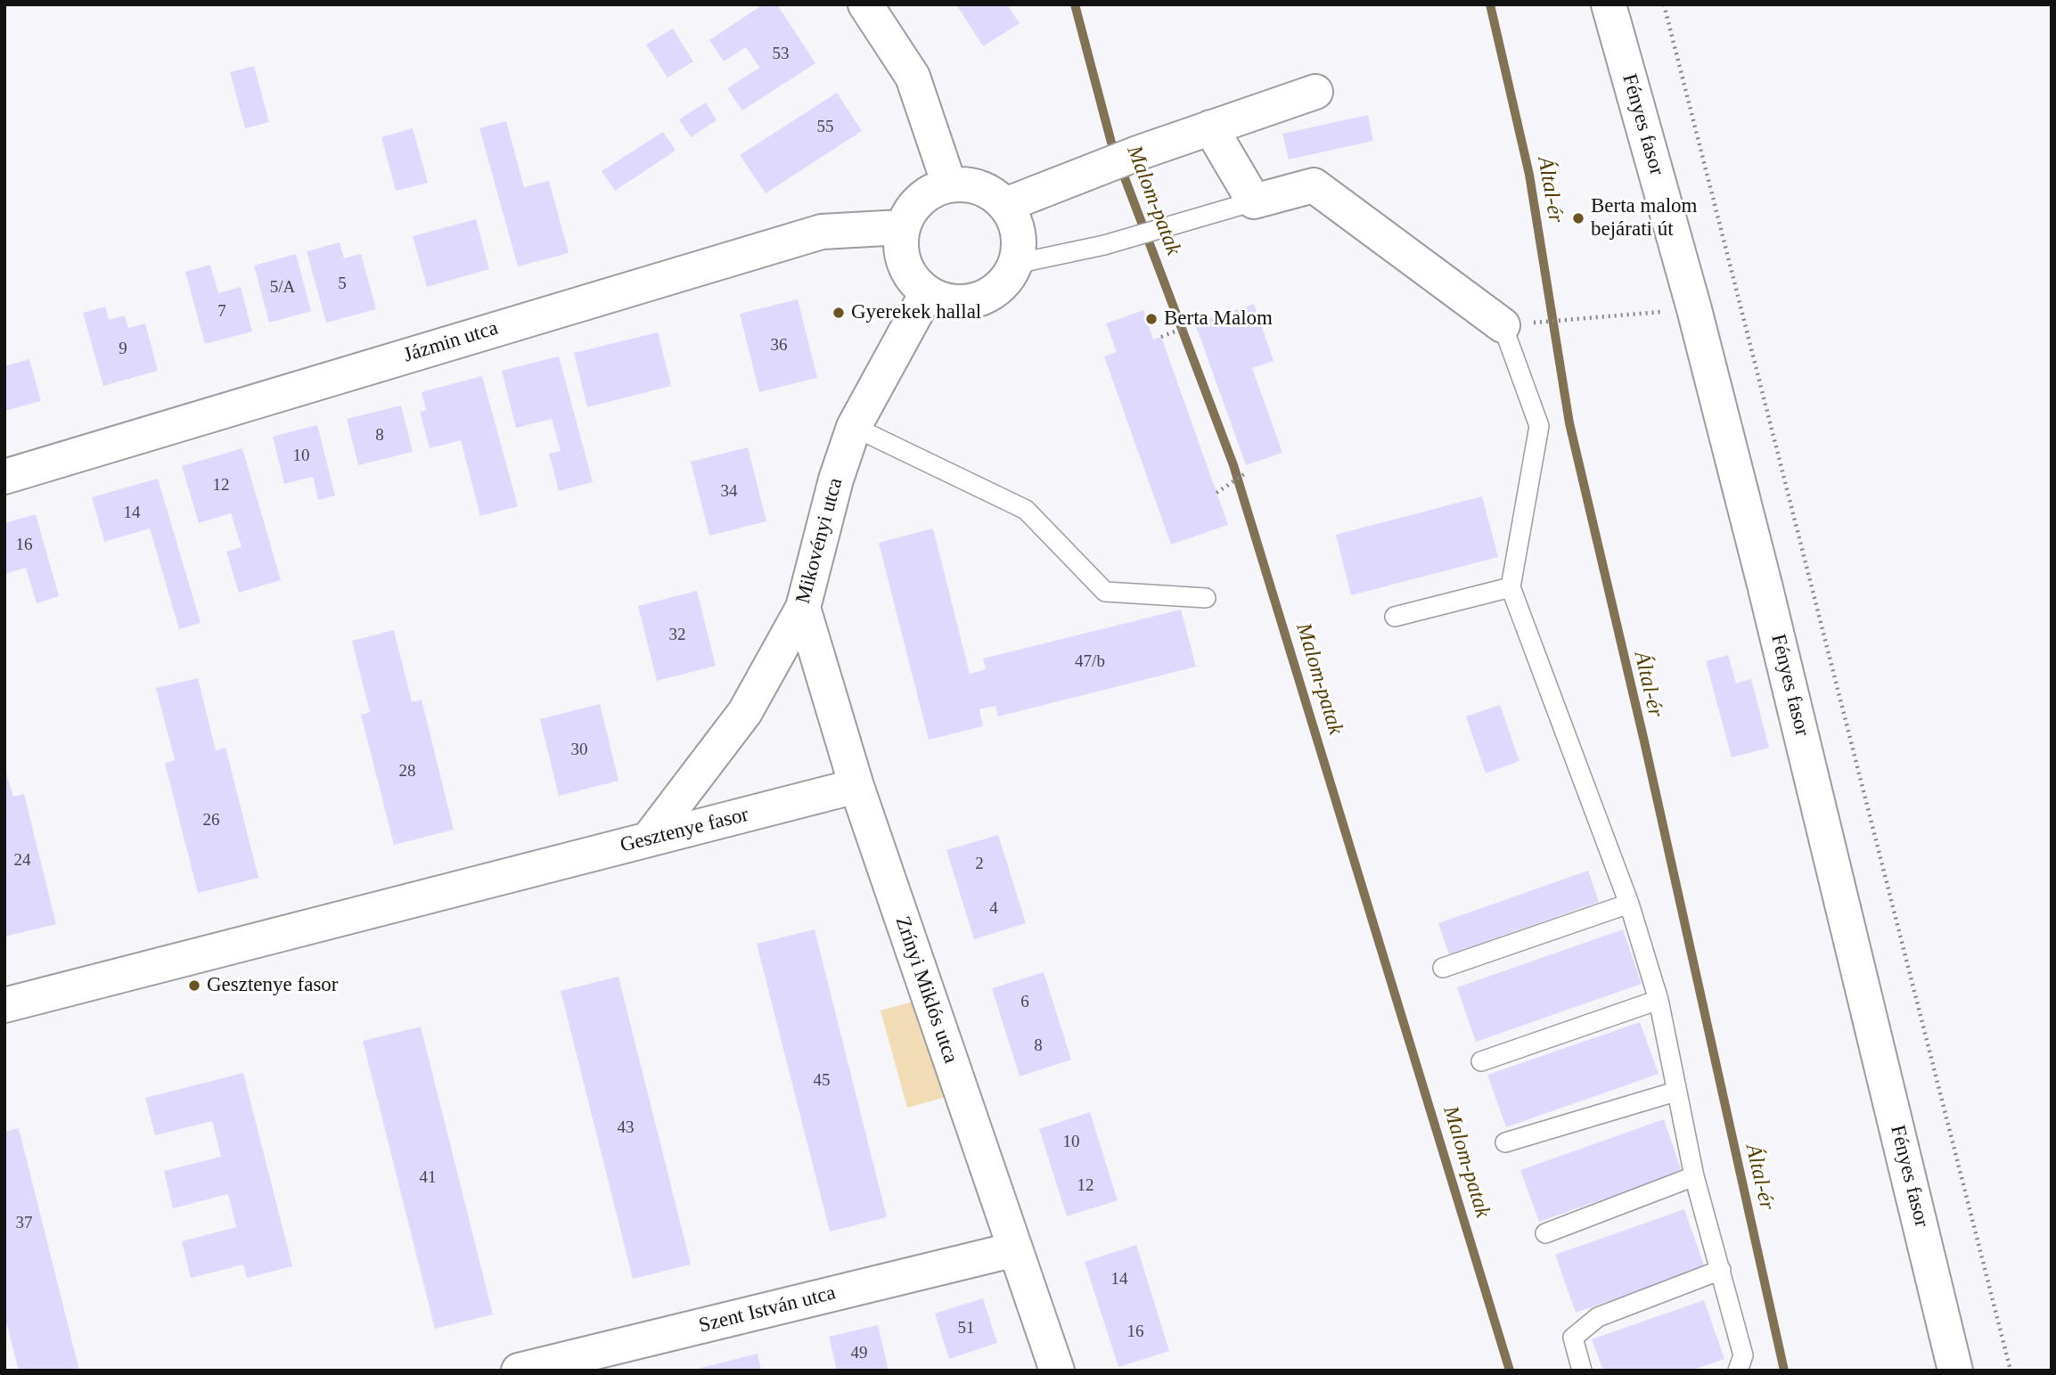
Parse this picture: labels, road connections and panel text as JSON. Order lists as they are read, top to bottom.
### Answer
{
  "streets": {
    "street": [
      "Fényes fasor",
      "Jázmin utca",
      "Mikovényi utca",
      "Gesztenye fasor",
      "Zrínyi Miklós utca",
      "Szent István utca"
    ]
  },
  "crossings": [
    ["Jázmin utca", "Mikovényi utca"],
    ["Mikovényi utca", "Gesztenye fasor"],
    ["Mikovényi utca", "Zrínyi Miklós utca"],
    ["Gesztenye fasor", "Zrínyi Miklós utca"],
    ["Zrínyi Miklós utca", "Szent István utca"]
  ],
  "water": ["Által-ér", "Malom-patak"],
  "places": [
    "Berta malom bejárati út",
    "Gyerekek hallal",
    "Berta Malom",
    "Gesztenye fasor"
  ],
  "house_numbers": [
    "53",
    "55",
    "5",
    "5/A",
    "7",
    "36",
    "9",
    "8",
    "10",
    "12",
    "34",
    "14",
    "16",
    "32",
    "47/b",
    "30",
    "28",
    "26",
    "24",
    "2",
    "4",
    "6",
    "8",
    "45",
    "43",
    "10",
    "41",
    "12",
    "37",
    "14",
    "51",
    "16",
    "49"
  ]
}
